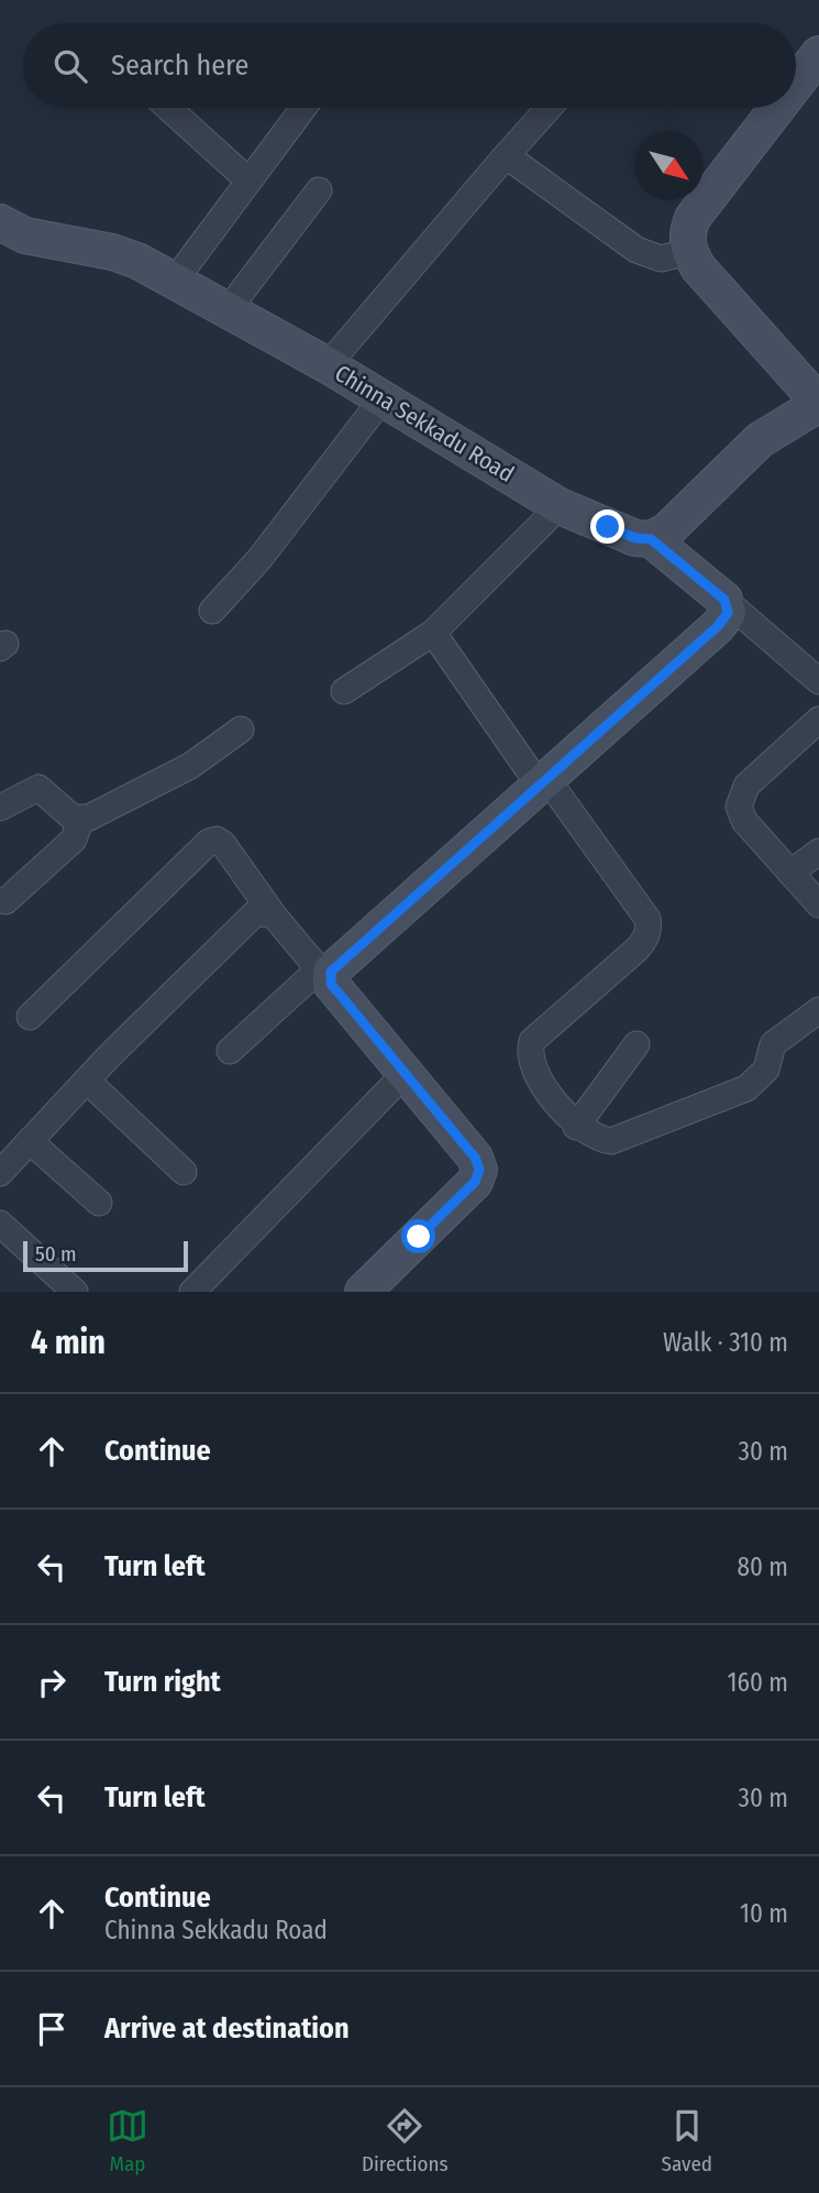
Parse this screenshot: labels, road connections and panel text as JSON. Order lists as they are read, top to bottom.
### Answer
{
  "streets": {
    "street": ["Chinna Sekkadu Road"]
  },
  "scale_bar": "50 m",
  "north": "bottom right",
  "page": {
    "search": "Search here",
    "scale": "50 m",
    "heading": ["4 min", "Walk · 310 m"],
    "list": [
      ["Continue", "30 m"],
      ["Turn left", "80 m"],
      ["Turn right", "160 m"],
      ["Turn left", "30 m"],
      ["Continue", "Chinna Sekkadu Road", "10 m"],
      "Arrive at destination"
    ],
    "nav": ["Map", "Directions", "Saved"]
  }
}
